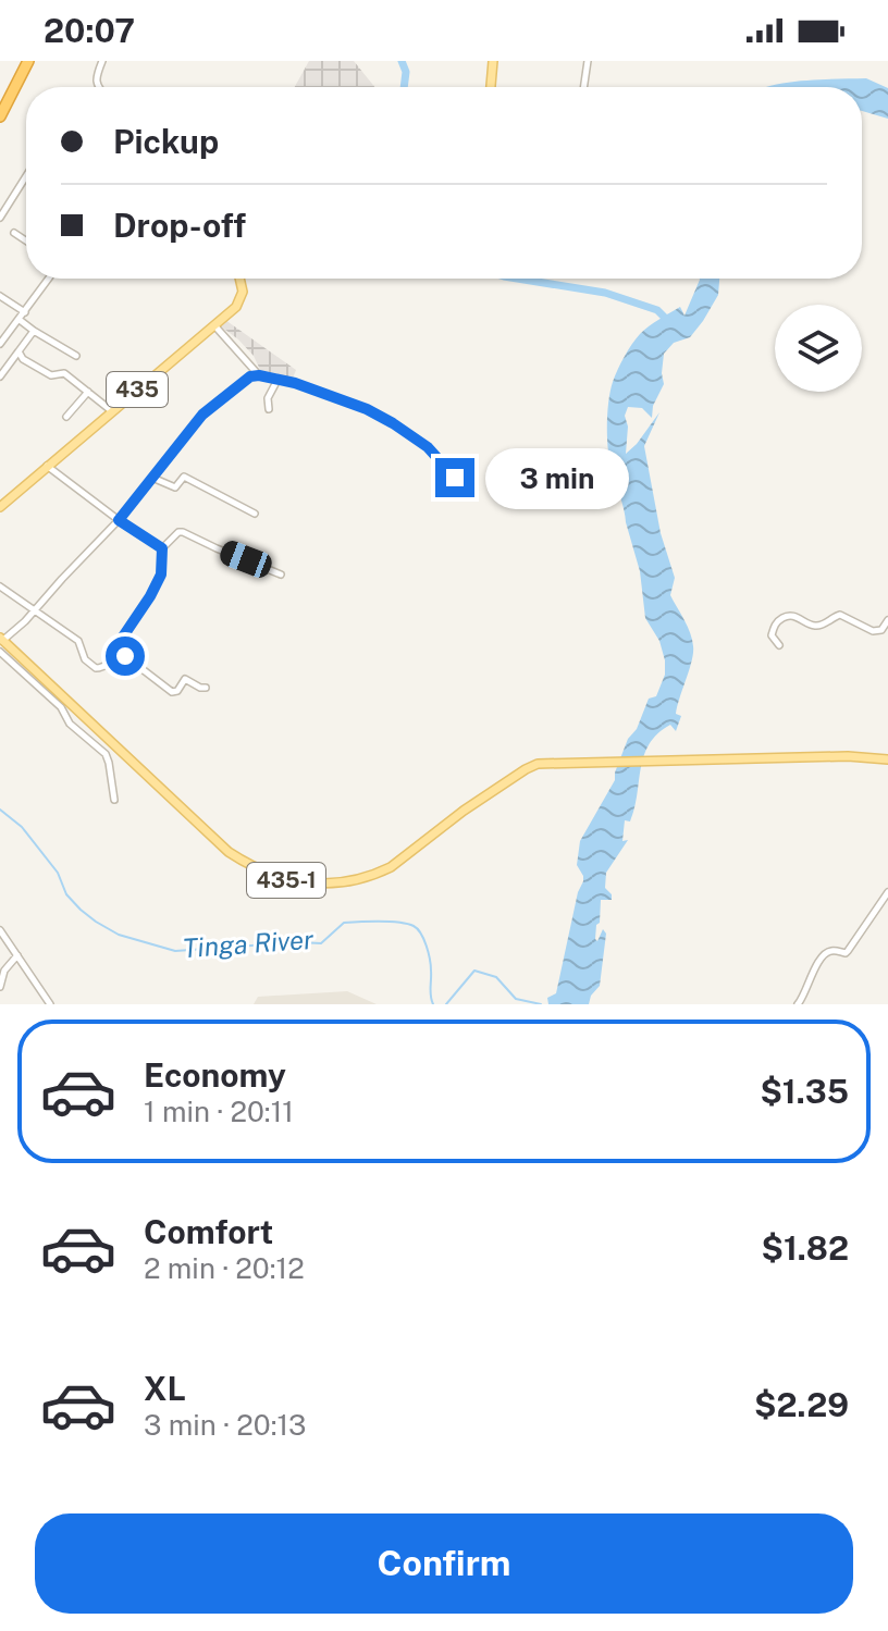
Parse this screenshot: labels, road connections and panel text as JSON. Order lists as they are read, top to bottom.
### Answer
{
  "streets": {
    "main road": ["435", "435-1"]
  },
  "water": ["Tinga River"],
  "page": {
    "status": "20:07",
    "banner": ["Pickup", "Drop-off"],
    "bubble": "3 min",
    "list": [
      {
        "name": "Economy",
        "note": "1 min · 20:11",
        "value": "$1.35"
      },
      {
        "name": "Comfort",
        "note": "2 min · 20:12",
        "value": "$1.82"
      },
      {
        "name": "XL",
        "note": "3 min · 20:13",
        "value": "$2.29"
      }
    ],
    "buttons": "Confirm"
  }
}
